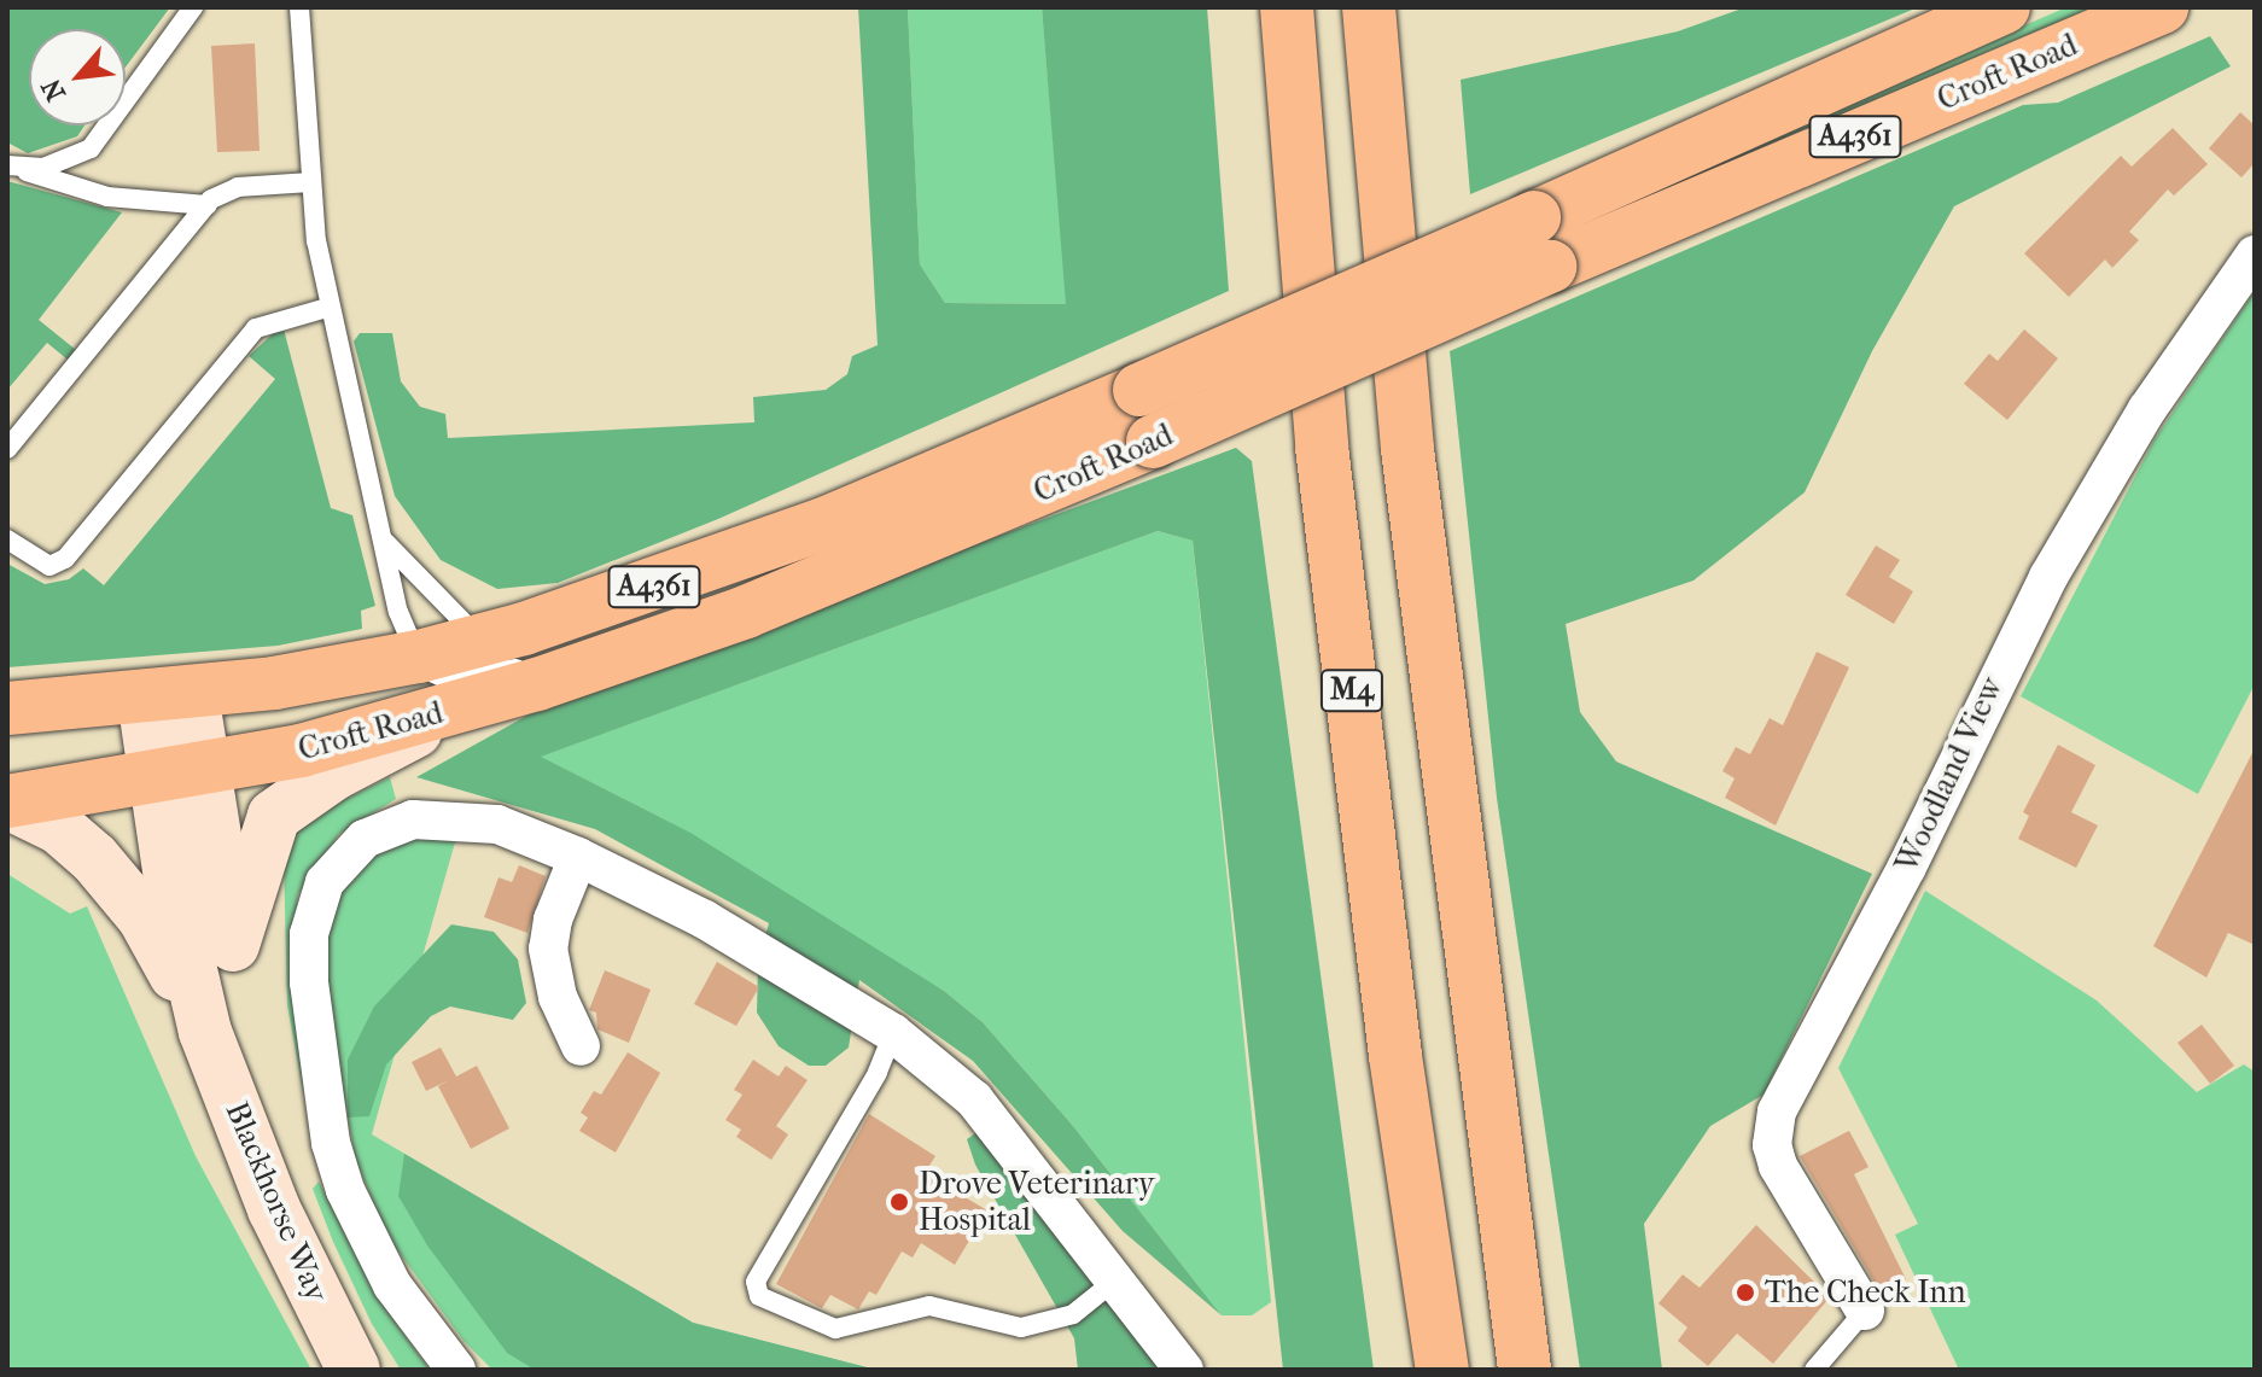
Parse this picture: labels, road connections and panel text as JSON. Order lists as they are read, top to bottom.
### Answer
{
  "streets": {
    "main road": [
      "Croft Road",
      "A4361",
      "M4",
      "Blackhorse Way"
    ],
    "street": ["Woodland View"]
  },
  "crossings": [
    ["Croft Road", "Blackhorse Way"]
  ],
  "places": ["Drove Veterinary Hospital", "The Check Inn"],
  "north": "bottom left"
}
